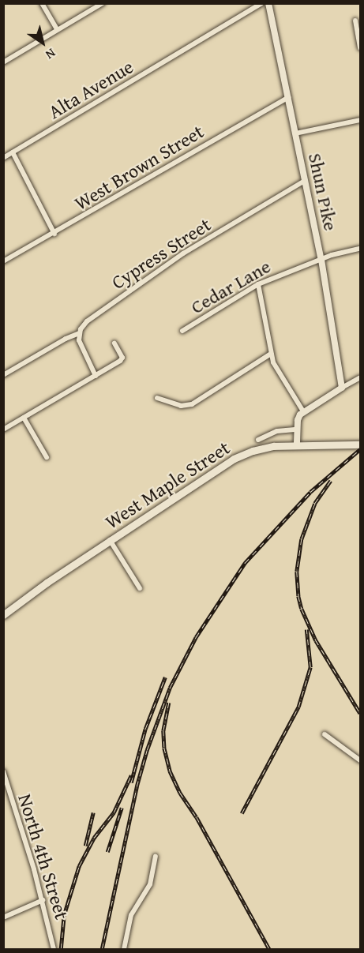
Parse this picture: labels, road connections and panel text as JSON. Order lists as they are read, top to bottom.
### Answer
{
  "streets": {
    "main road": ["West Maple Street"],
    "street": [
      "Alta Avenue",
      "West Brown Street",
      "Shun Pike",
      "Cypress Street",
      "Cedar Lane",
      "North 4th Street"
    ]
  },
  "crossings": [
    ["West Brown Street", "Shun Pike"],
    ["Shun Pike", "Cypress Street"],
    ["Shun Pike", "Cedar Lane"]
  ],
  "north": "bottom right"
}
